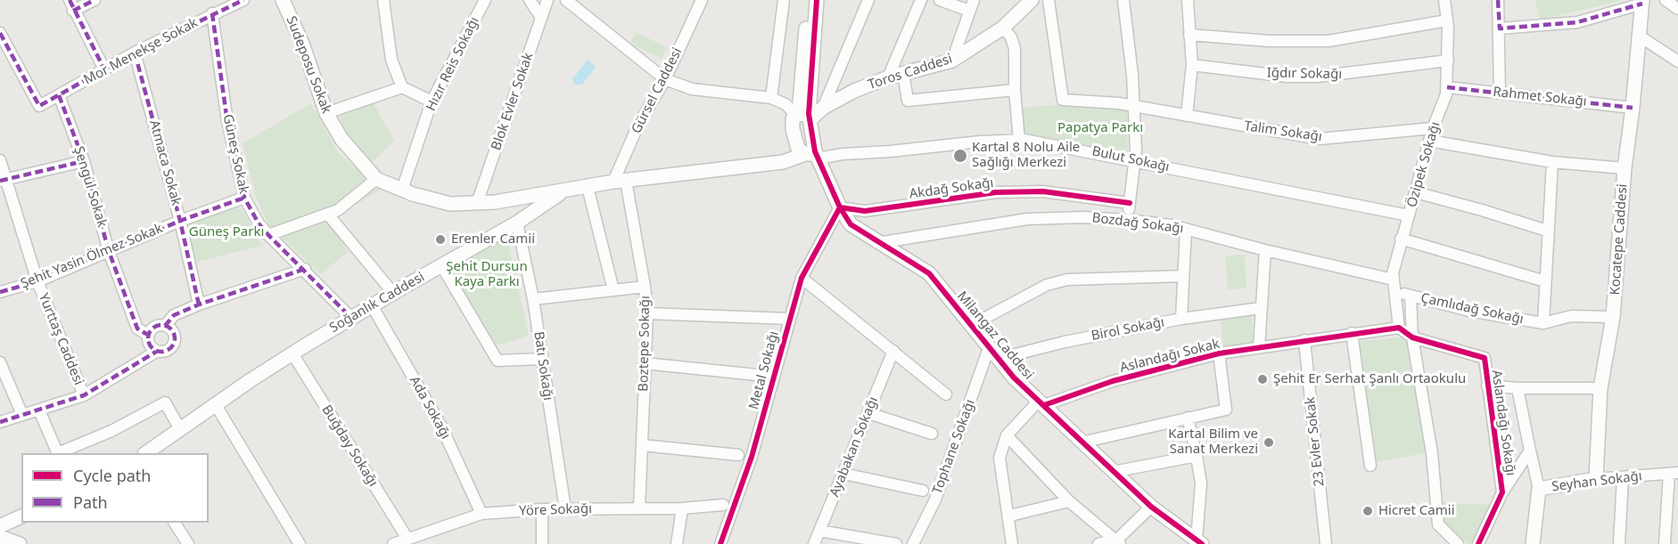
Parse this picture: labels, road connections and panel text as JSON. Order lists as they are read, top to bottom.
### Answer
{
  "streets": {
    "street": [
      "Mor Menekşe Sokak",
      "Hızır Reis Sokağı",
      "Sudeposu Sokak",
      "Toros Caddesi",
      "Iğdır Sokağı",
      "Gürsel Caddesi",
      "Rahmet Sokağı",
      "Blok Evler Sokak",
      "Talim Sokağı",
      "Güneş Sokak",
      "Bulut Sokağı",
      "Atmaca Sokak",
      "Özipek Sokağı",
      "Şengül Sokak",
      "Akdağ Sokağı",
      "Bozdağ Sokağı",
      "Kocatepe Caddesi",
      "Şehit Yasin Ölmez Sokak",
      "Soğanlık Caddesi",
      "Çamlıdağ Sokağı",
      "Birol Sokağı",
      "Milangaz Caddesi",
      "Yurttaş Caddesi",
      "Boztepe Sokağı",
      "Aslandağı Sokak",
      "Batı Sokağı",
      "Metal Sokağı",
      "Ada Sokağı",
      "Aslandağı Sokağı",
      "23 Evler Sokak",
      "Buğday Sokağı",
      "Ayabakan Sokağı",
      "Tophane Sokağı",
      "Seyhan Sokağı",
      "Yöre Sokağı"
    ]
  },
  "crossings": [
    ["Mor Menekşe Sokak", "Güneş Sokak"],
    ["Mor Menekşe Sokak", "Atmaca Sokak"],
    ["Mor Menekşe Sokak", "Şengül Sokak"],
    ["Hızır Reis Sokağı", "Sudeposu Sokak"],
    ["Sudeposu Sokak", "Blok Evler Sokak"],
    ["Sudeposu Sokak", "Soğanlık Caddesi"],
    ["Iğdır Sokağı", "Özipek Sokağı"],
    ["Gürsel Caddesi", "Soğanlık Caddesi"],
    ["Gürsel Caddesi", "Boztepe Sokağı"],
    ["Rahmet Sokağı", "Özipek Sokağı"],
    ["Rahmet Sokağı", "Kocatepe Caddesi"],
    ["Talim Sokağı", "Özipek Sokağı"],
    ["Güneş Sokak", "Şehit Yasin Ölmez Sokak"],
    ["Güneş Sokak", "Soğanlık Caddesi"],
    ["Bulut Sokağı", "Özipek Sokağı"],
    ["Bulut Sokağı", "Soğanlık Caddesi"],
    ["Bulut Sokağı", "Milangaz Caddesi"],
    ["Atmaca Sokak", "Şehit Yasin Ölmez Sokak"],
    ["Özipek Sokağı", "Bozdağ Sokağı"],
    ["Özipek Sokağı", "Çamlıdağ Sokağı"],
    ["Özipek Sokağı", "Aslandağı Sokağı"],
    ["Şengül Sokak", "Şehit Yasin Ölmez Sokak"],
    ["Akdağ Sokağı", "Milangaz Caddesi"],
    ["Akdağ Sokağı", "Metal Sokağı"],
    ["Bozdağ Sokağı", "Milangaz Caddesi"],
    ["Kocatepe Caddesi", "Çamlıdağ Sokağı"],
    ["Kocatepe Caddesi", "Seyhan Sokağı"],
    ["Şehit Yasin Ölmez Sokak", "Yurttaş Caddesi"],
    ["Soğanlık Caddesi", "Milangaz Caddesi"],
    ["Soğanlık Caddesi", "Boztepe Sokağı"],
    ["Soğanlık Caddesi", "Batı Sokağı"],
    ["Soğanlık Caddesi", "Ada Sokağı"],
    ["Soğanlık Caddesi", "Buğday Sokağı"],
    ["Birol Sokağı", "Milangaz Caddesi"],
    ["Milangaz Caddesi", "Aslandağı Sokak"],
    ["Milangaz Caddesi", "Metal Sokağı"],
    ["Milangaz Caddesi", "Tophane Sokağı"],
    ["Boztepe Sokağı", "Yöre Sokağı"],
    ["Aslandağı Sokak", "23 Evler Sokak"],
    ["Batı Sokağı", "Yöre Sokağı"],
    ["Ada Sokağı", "Yöre Sokağı"],
    ["Buğday Sokağı", "Yöre Sokağı"]
  ],
  "parks": ["Papatya Parkı", "Güneş Parkı", "Şehit Dursun Kaya Parkı"],
  "places": [
    "Kartal 8 Nolu Aile Sağlığı Merkezi",
    "Erenler Camii",
    "Şehit Er Serhat Şanlı Ortaokulu",
    "Kartal Bilim ve Sanat Merkezi",
    "Hicret Camii"
  ],
  "legend": ["Cycle path", "Path"]
}
